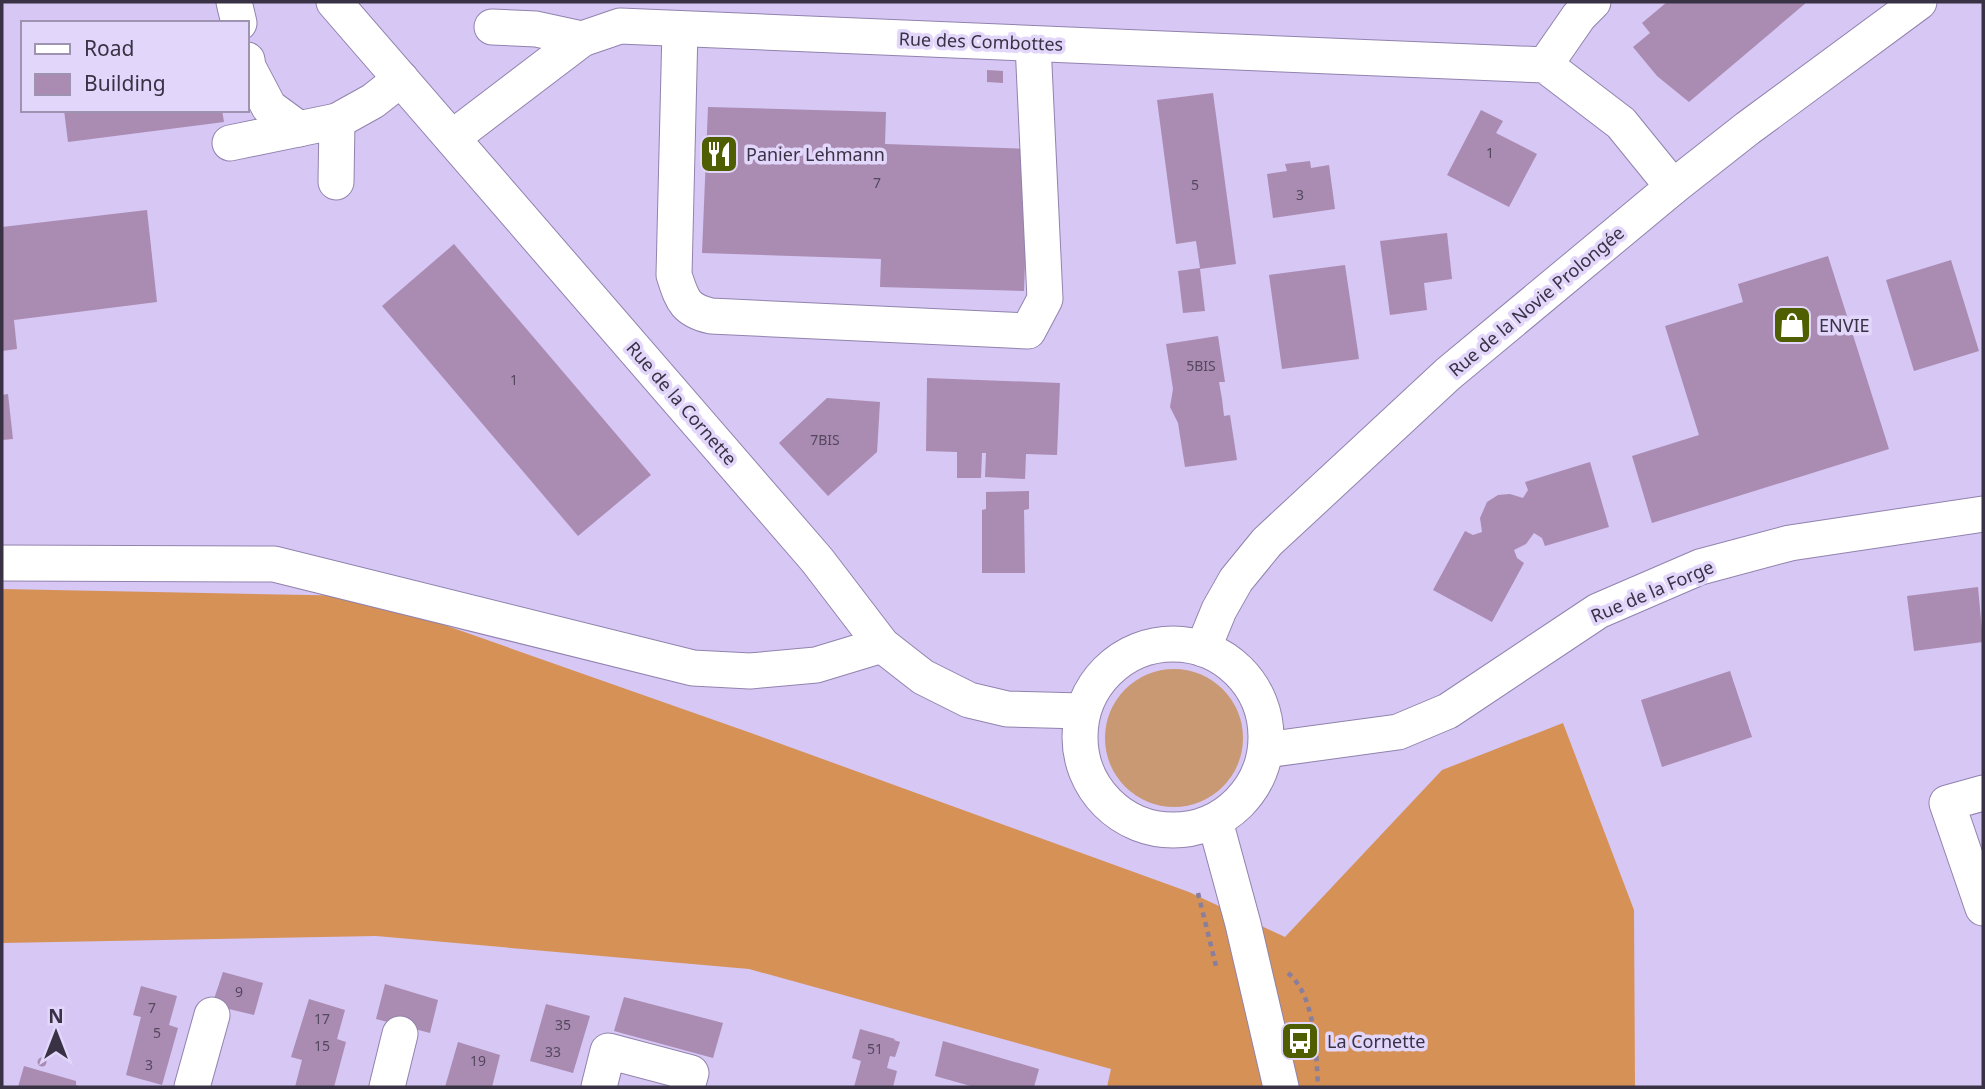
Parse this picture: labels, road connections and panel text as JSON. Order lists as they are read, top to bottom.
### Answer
{
  "streets": {
    "street": [
      "Rue des Combottes",
      "Rue de la Novie Prolongée",
      "Rue de la Cornette",
      "Rue de la Forge"
    ]
  },
  "crossings": [
    ["Rue des Combottes", "Rue de la Cornette"],
    ["Rue de la Novie Prolongée", "Rue de la Cornette"],
    ["Rue de la Novie Prolongée", "Rue de la Forge"],
    ["Rue de la Cornette", "Rue de la Forge"]
  ],
  "places": {
    "restaurant": ["Panier Lehmann"],
    "shop": ["ENVIE"],
    "bus stop": ["La Cornette"]
  },
  "house_numbers": [
    "1",
    "7",
    "5",
    "3",
    "5BIS",
    "1",
    "7BIS",
    "9",
    "7",
    "17",
    "35",
    "5",
    "15",
    "51",
    "33",
    "19",
    "3"
  ],
  "legend": ["Road", "Building"],
  "north": "top"
}
